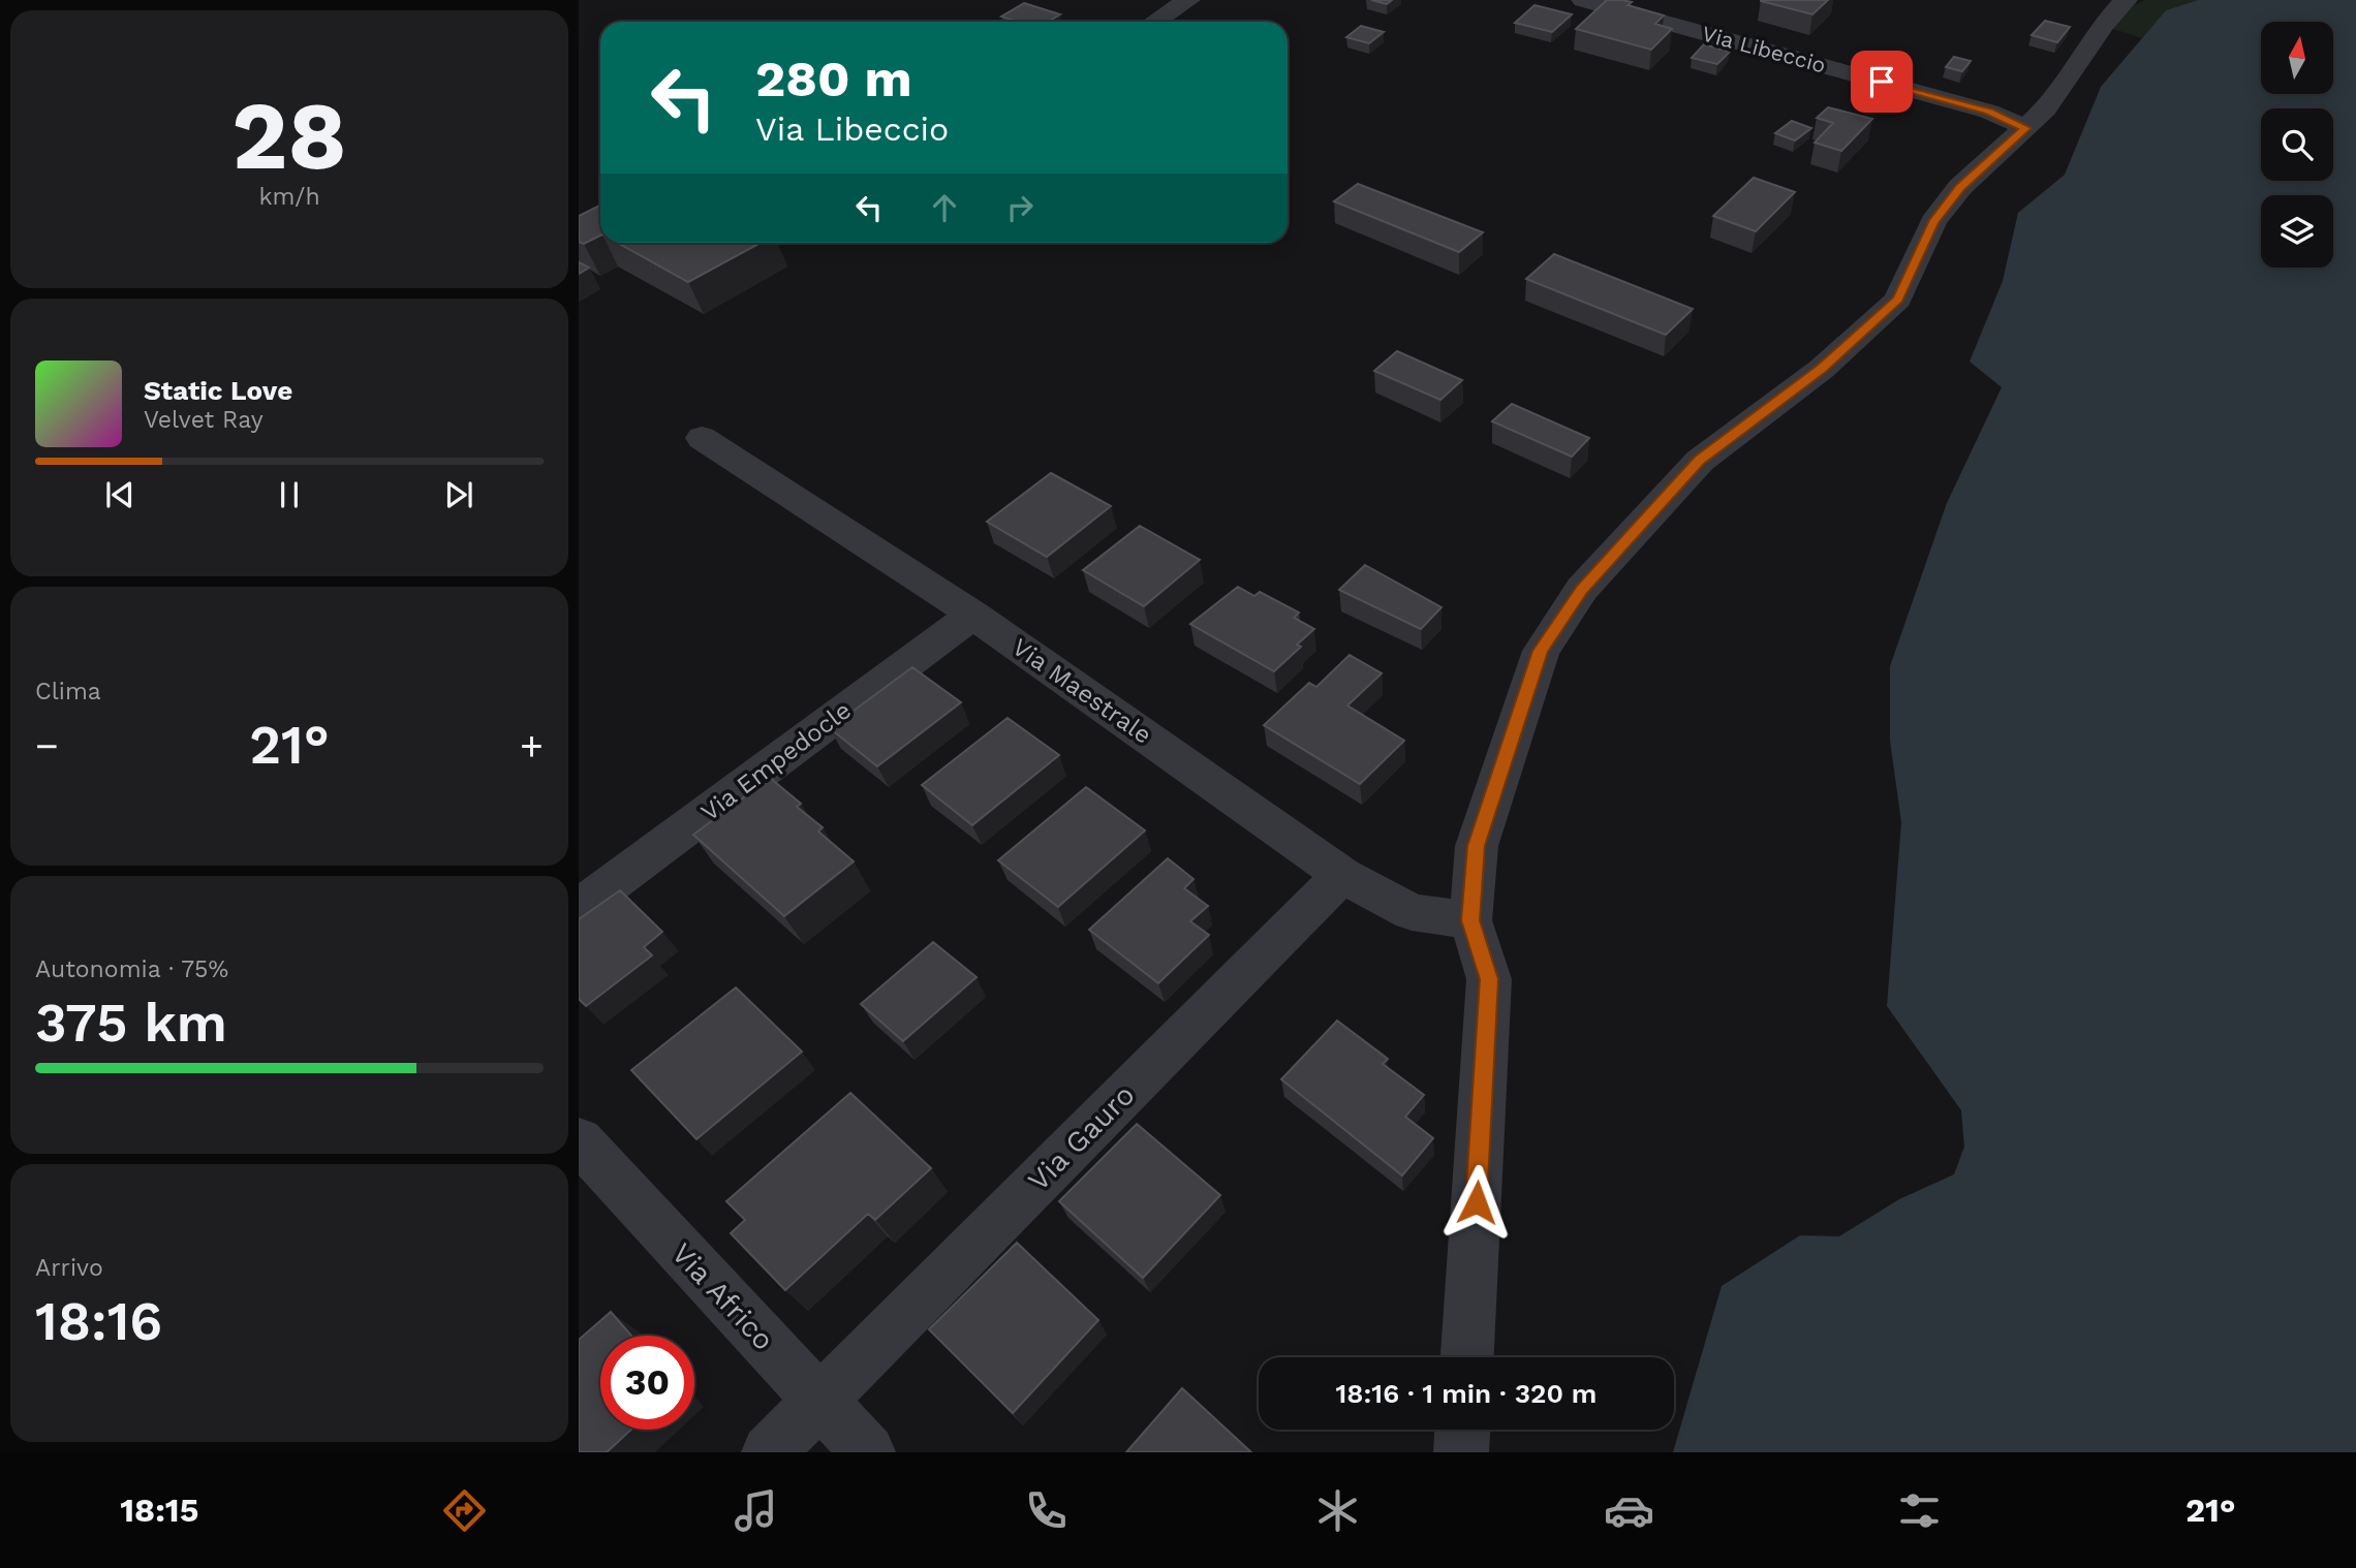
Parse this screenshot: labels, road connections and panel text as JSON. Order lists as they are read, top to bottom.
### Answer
{
  "streets": {
    "street": [
      "Via Libeccio",
      "Via Maestrale",
      "Via Empedocle",
      "Via Gauro",
      "Via Africo"
    ]
  },
  "crossings": [
    ["Via Maestrale", "Via Empedocle"],
    ["Via Maestrale", "Via Gauro"],
    ["Via Gauro", "Via Africo"]
  ],
  "north": "top",
  "page": {
    "tile": [
      ["28", "km/h"],
      "Clima",
      ["Autonomia · 75%", "375 km"],
      ["Arrivo", "18:16"]
    ],
    "turn": ["280 m", "Via Libeccio"],
    "song": ["Static Love", "Velvet Ray"],
    "heat": ["−", "21°", "+"],
    "limit": "30",
    "trip": "18:16 · 1 min · 320 m",
    "tabs": ["18:15", "21°"]
  }
}
